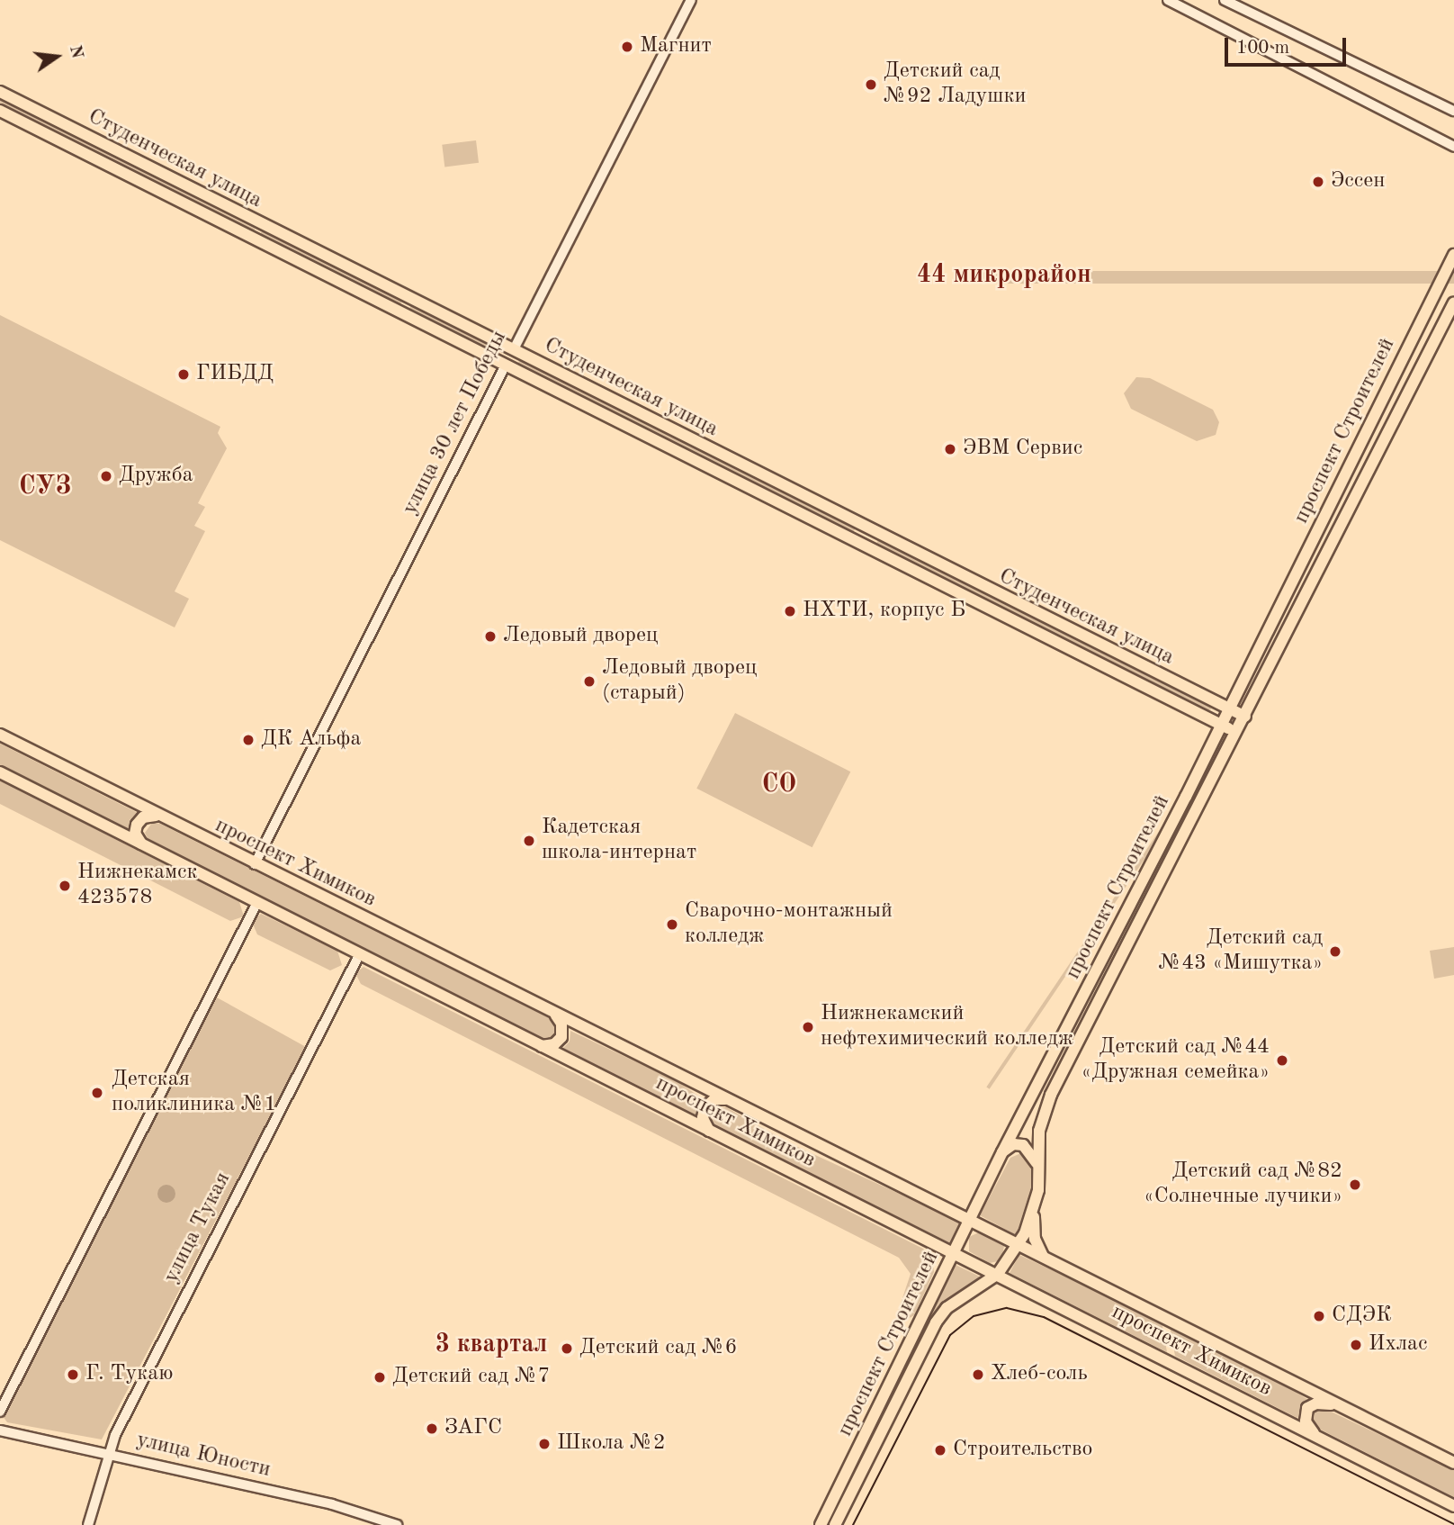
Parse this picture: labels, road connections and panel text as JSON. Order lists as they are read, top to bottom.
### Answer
{
  "streets": {
    "main road": [
      "Студенческая улица",
      "улица 30 лет Победы",
      "проспект Строителей",
      "проспект Химиков"
    ],
    "street": ["улица Тукая", "улица Юности"]
  },
  "crossings": [
    ["Студенческая улица", "улица 30 лет Победы"],
    ["Студенческая улица", "проспект Строителей"],
    ["улица 30 лет Победы", "проспект Химиков"],
    ["проспект Строителей", "проспект Химиков"],
    ["проспект Химиков", "улица Тукая"],
    ["улица Тукая", "улица Юности"]
  ],
  "districts": [
    "44 микрорайон",
    "СУЗ",
    "СО",
    "3 квартал"
  ],
  "places": [
    "Магнит",
    "Детский сад №92 Ладушки",
    "Эссен",
    "ГИБДД",
    "ЭВМ Сервис",
    "Дружба",
    "НХТИ, корпус Б",
    "Ледовый дворец",
    "Ледовый дворец (старый)",
    "ДК Альфа",
    "Кадетская школа-интернат",
    "Нижнекамск 423578",
    "Сварочно-монтажный колледж",
    "Детский сад №43 «Мишутка»",
    "Нижнекамский нефтехимический колледж",
    "Детский сад №44 «Дружная семейка»",
    "Детская поликлиника №1",
    "Детский сад №82 «Солнечные лучики»",
    "СДЭК",
    "Ихлас",
    "Детский сад №6",
    "Г. Тукаю",
    "Хлеб-соль",
    "Детский сад №7",
    "ЗАГС",
    "Школа №2",
    "Строительство"
  ],
  "scale_bar": "100 m",
  "north": "right"
}
